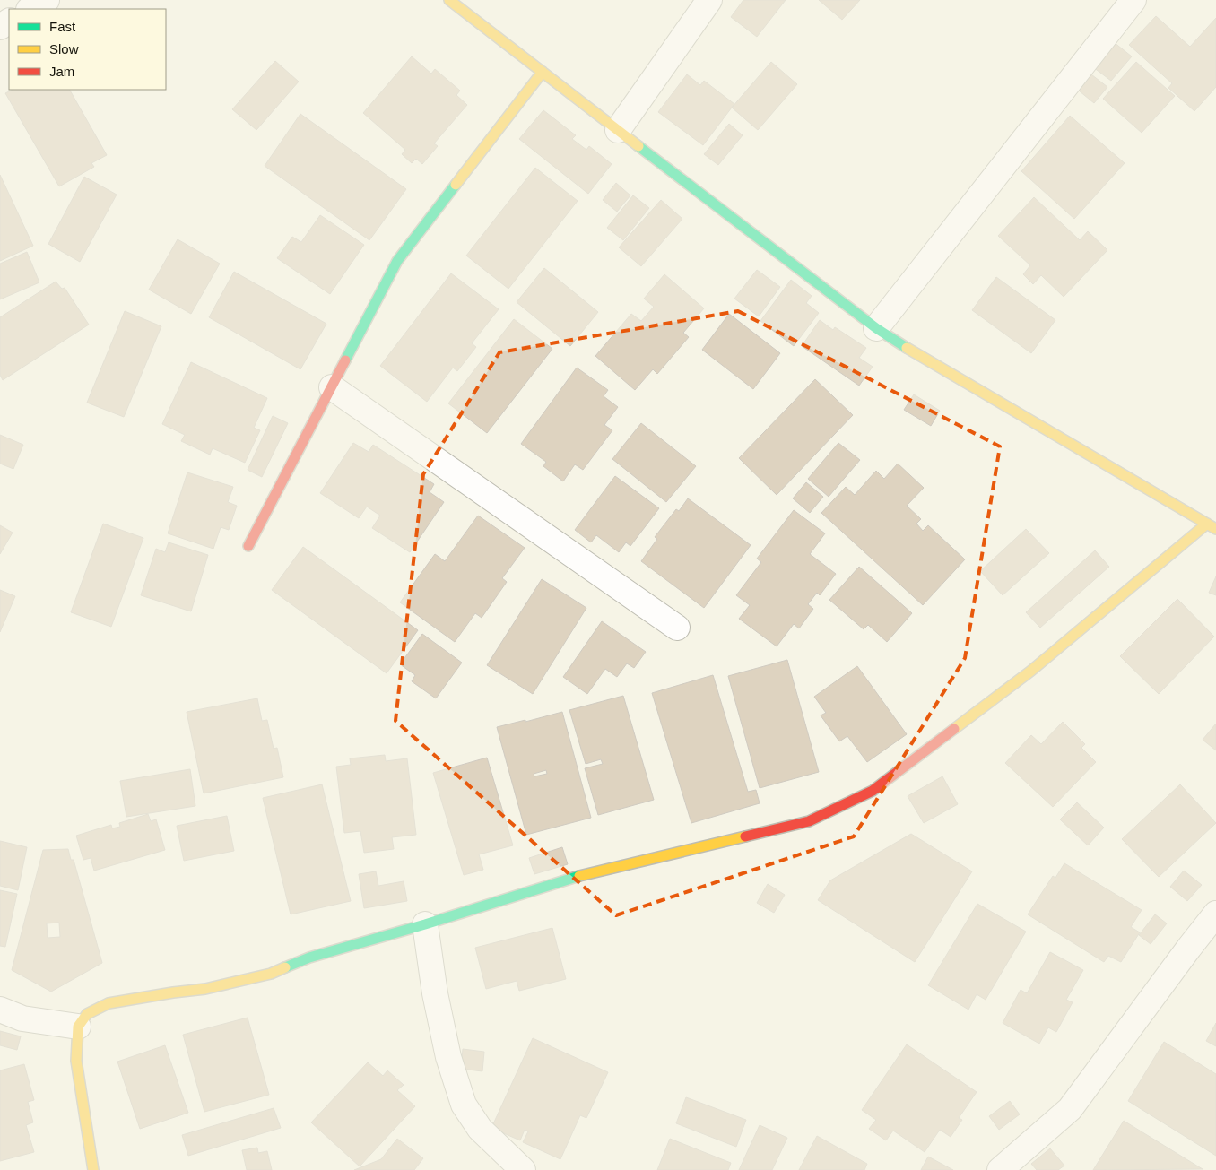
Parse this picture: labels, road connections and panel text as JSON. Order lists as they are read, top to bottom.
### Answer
{
  "legend": ["Fast", "Slow", "Jam"]
}
